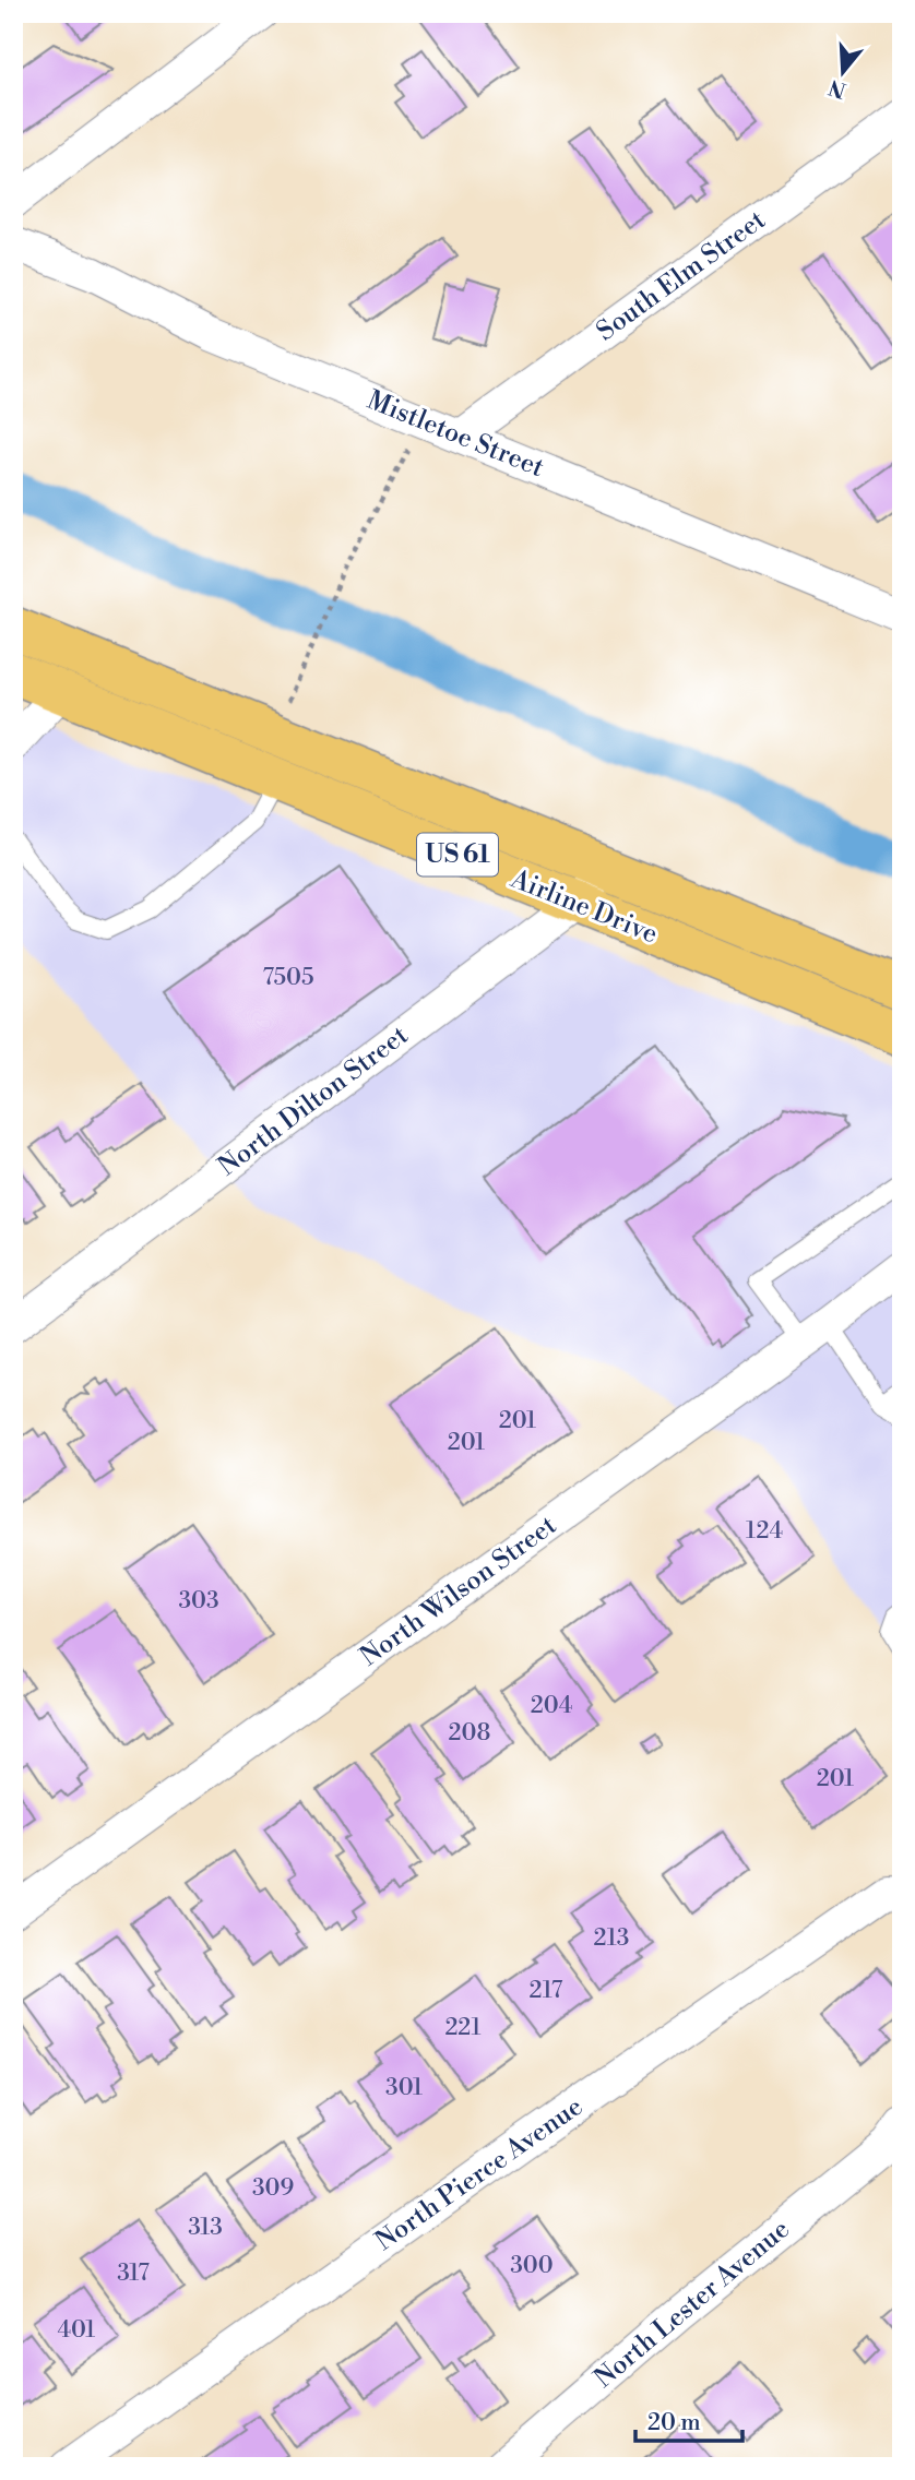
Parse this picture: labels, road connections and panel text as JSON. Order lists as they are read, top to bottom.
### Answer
{
  "streets": {
    "highway": ["US 61", "Airline Drive"],
    "street": [
      "South Elm Street",
      "Mistletoe Street",
      "North Dilton Street",
      "North Wilson Street",
      "North Pierce Avenue",
      "North Lester Avenue"
    ]
  },
  "crossings": [
    ["South Elm Street", "Mistletoe Street"],
    ["Airline Drive", "North Dilton Street"]
  ],
  "house_numbers": [
    "7505",
    "201",
    "201",
    "124",
    "303",
    "204",
    "208",
    "201",
    "213",
    "217",
    "221",
    "301",
    "309",
    "313",
    "300",
    "317",
    "401"
  ],
  "scale_bar": "20 m",
  "north": "bottom"
}
